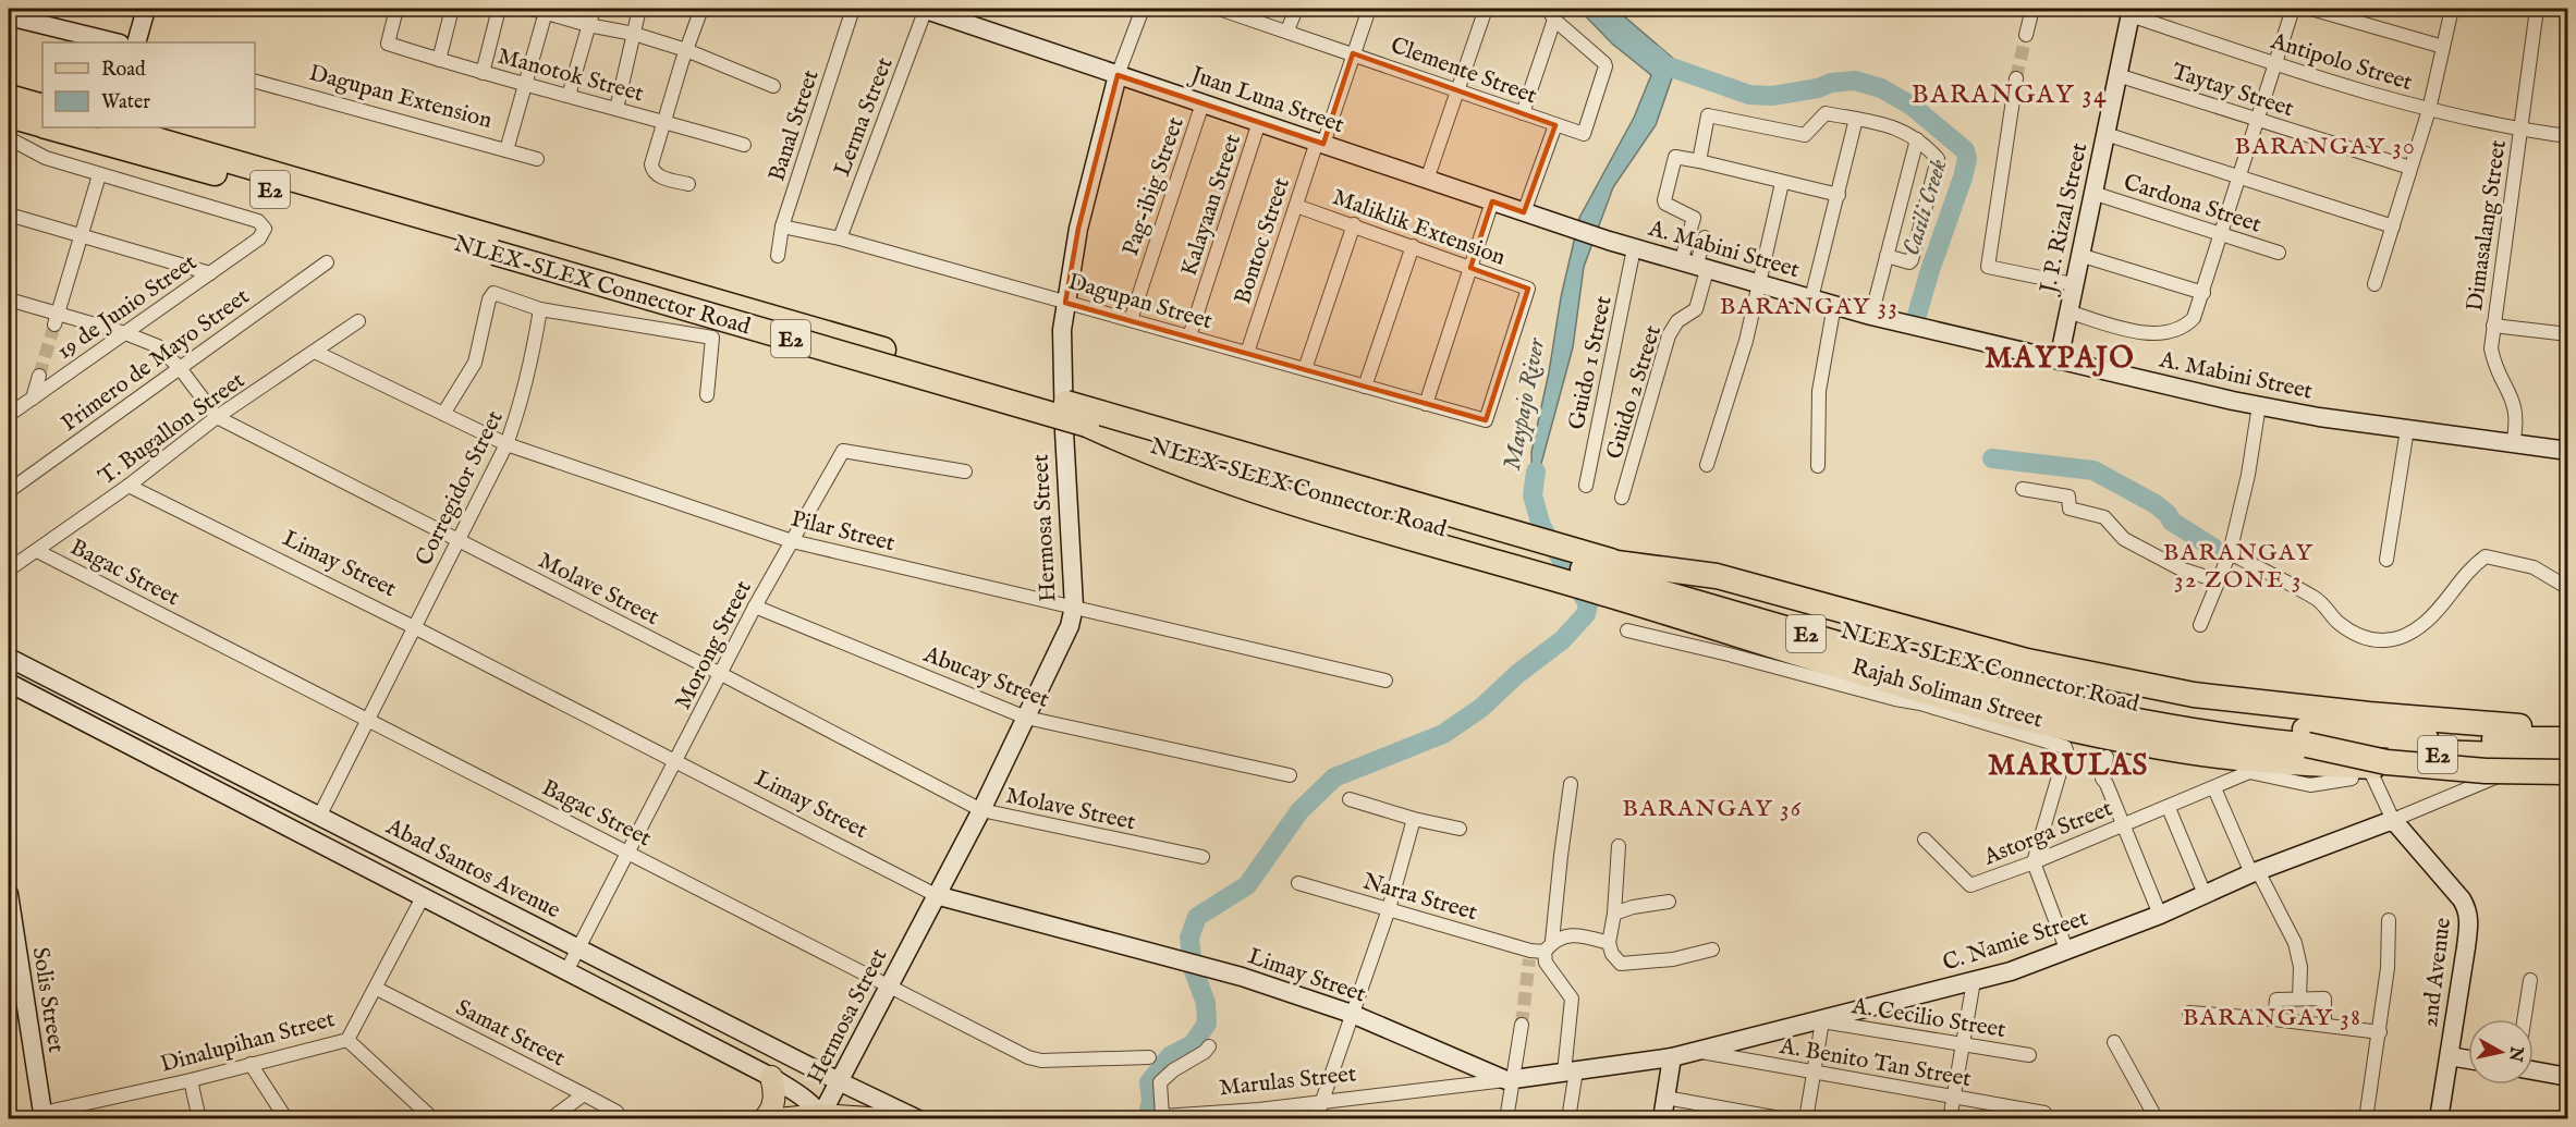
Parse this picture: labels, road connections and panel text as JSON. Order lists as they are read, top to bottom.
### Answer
{
  "streets": {
    "highway": ["E2", "NLEX-SLEX Connector Road"],
    "street": [
      "Antipolo Street",
      "Clemente Street",
      "Manotok Street",
      "Taytay Street",
      "Dagupan Extension",
      "Juan Luna Street",
      "Lerma Street",
      "Banal Street",
      "Pag-ibig Street",
      "Cardona Street",
      "Kalayaan Street",
      "J. P. Rizal Street",
      "Dimasalang Street",
      "Maliklik Extension",
      "Bontoc Street",
      "A. Mabini Street",
      "Dagupan Street",
      "19 de Junio Street",
      "Primero de Mayo Street",
      "Guido 1 Street",
      "Guido 2 Street",
      "T. Bugallon Street",
      "Corregidor Street",
      "Hermosa Street",
      "Pilar Street",
      "Limay Street",
      "Bagac Street",
      "Molave Street",
      "Morong Street",
      "Abucay Street",
      "Rajah Soliman Street",
      "Astorga Street",
      "Abad Santos Avenue",
      "Narra Street",
      "C. Namie Street",
      "2nd Avenue",
      "Solis Street",
      "A. Cecilio Street",
      "Samat Street",
      "Dinalupihan Street",
      "A. Benito Tan Street",
      "Marulas Street"
    ]
  },
  "crossings": [
    ["Antipolo Street", "J. P. Rizal Street"],
    ["Antipolo Street", "Dimasalang Street"],
    ["Clemente Street", "Bontoc Street"],
    ["Taytay Street", "J. P. Rizal Street"],
    ["Juan Luna Street", "Lerma Street"],
    ["Juan Luna Street", "Pag-ibig Street"],
    ["Juan Luna Street", "Kalayaan Street"],
    ["Juan Luna Street", "Bontoc Street"],
    ["Juan Luna Street", "A. Mabini Street"],
    ["Juan Luna Street", "Hermosa Street"],
    ["Lerma Street", "Dagupan Street"],
    ["Banal Street", "Dagupan Street"],
    ["Pag-ibig Street", "Dagupan Street"],
    ["Cardona Street", "J. P. Rizal Street"],
    ["Kalayaan Street", "Dagupan Street"],
    ["J. P. Rizal Street", "A. Mabini Street"],
    ["Dimasalang Street", "A. Mabini Street"],
    ["Maliklik Extension", "Bontoc Street"],
    ["Maliklik Extension", "Dagupan Street"],
    ["Bontoc Street", "Dagupan Street"],
    ["A. Mabini Street", "Guido 1 Street"],
    ["A. Mabini Street", "Guido 2 Street"],
    ["Dagupan Street", "Hermosa Street"],
    ["19 de Junio Street", "Molave Street"],
    ["Primero de Mayo Street", "Molave Street"],
    ["T. Bugallon Street", "Pilar Street"],
    ["T. Bugallon Street", "Limay Street"],
    ["T. Bugallon Street", "Bagac Street"],
    ["T. Bugallon Street", "Molave Street"],
    ["Corregidor Street", "Pilar Street"],
    ["Corregidor Street", "Limay Street"],
    ["Corregidor Street", "Bagac Street"],
    ["Corregidor Street", "Molave Street"],
    ["Corregidor Street", "Abad Santos Avenue"],
    ["Hermosa Street", "Pilar Street"],
    ["Hermosa Street", "Limay Street"],
    ["Hermosa Street", "Bagac Street"],
    ["Hermosa Street", "Molave Street"],
    ["Hermosa Street", "Abucay Street"],
    ["Hermosa Street", "Abad Santos Avenue"],
    ["Pilar Street", "Morong Street"],
    ["Limay Street", "Morong Street"],
    ["Limay Street", "C. Namie Street"],
    ["Limay Street", "Marulas Street"],
    ["Bagac Street", "Morong Street"],
    ["Molave Street", "Morong Street"],
    ["Morong Street", "Abucay Street"],
    ["Morong Street", "Abad Santos Avenue"],
    ["Rajah Soliman Street", "Astorga Street"],
    ["C. Namie Street", "2nd Avenue"],
    ["C. Namie Street", "A. Cecilio Street"],
    ["C. Namie Street", "A. Benito Tan Street"],
    ["C. Namie Street", "Marulas Street"],
    ["Solis Street", "Dinalupihan Street"],
    ["Samat Street", "Dinalupihan Street"]
  ],
  "districts": [
    "BARANGAY 34",
    "BARANGAY 30",
    "BARANGAY 33",
    "MAYPAJO",
    "BARANGAY 32 ZONE 3",
    "MARULAS",
    "BARANGAY 36",
    "BARANGAY 38"
  ],
  "water": ["Casili Creek", "Maypajo River"],
  "legend": ["Road", "Water"],
  "north": "right"
}
